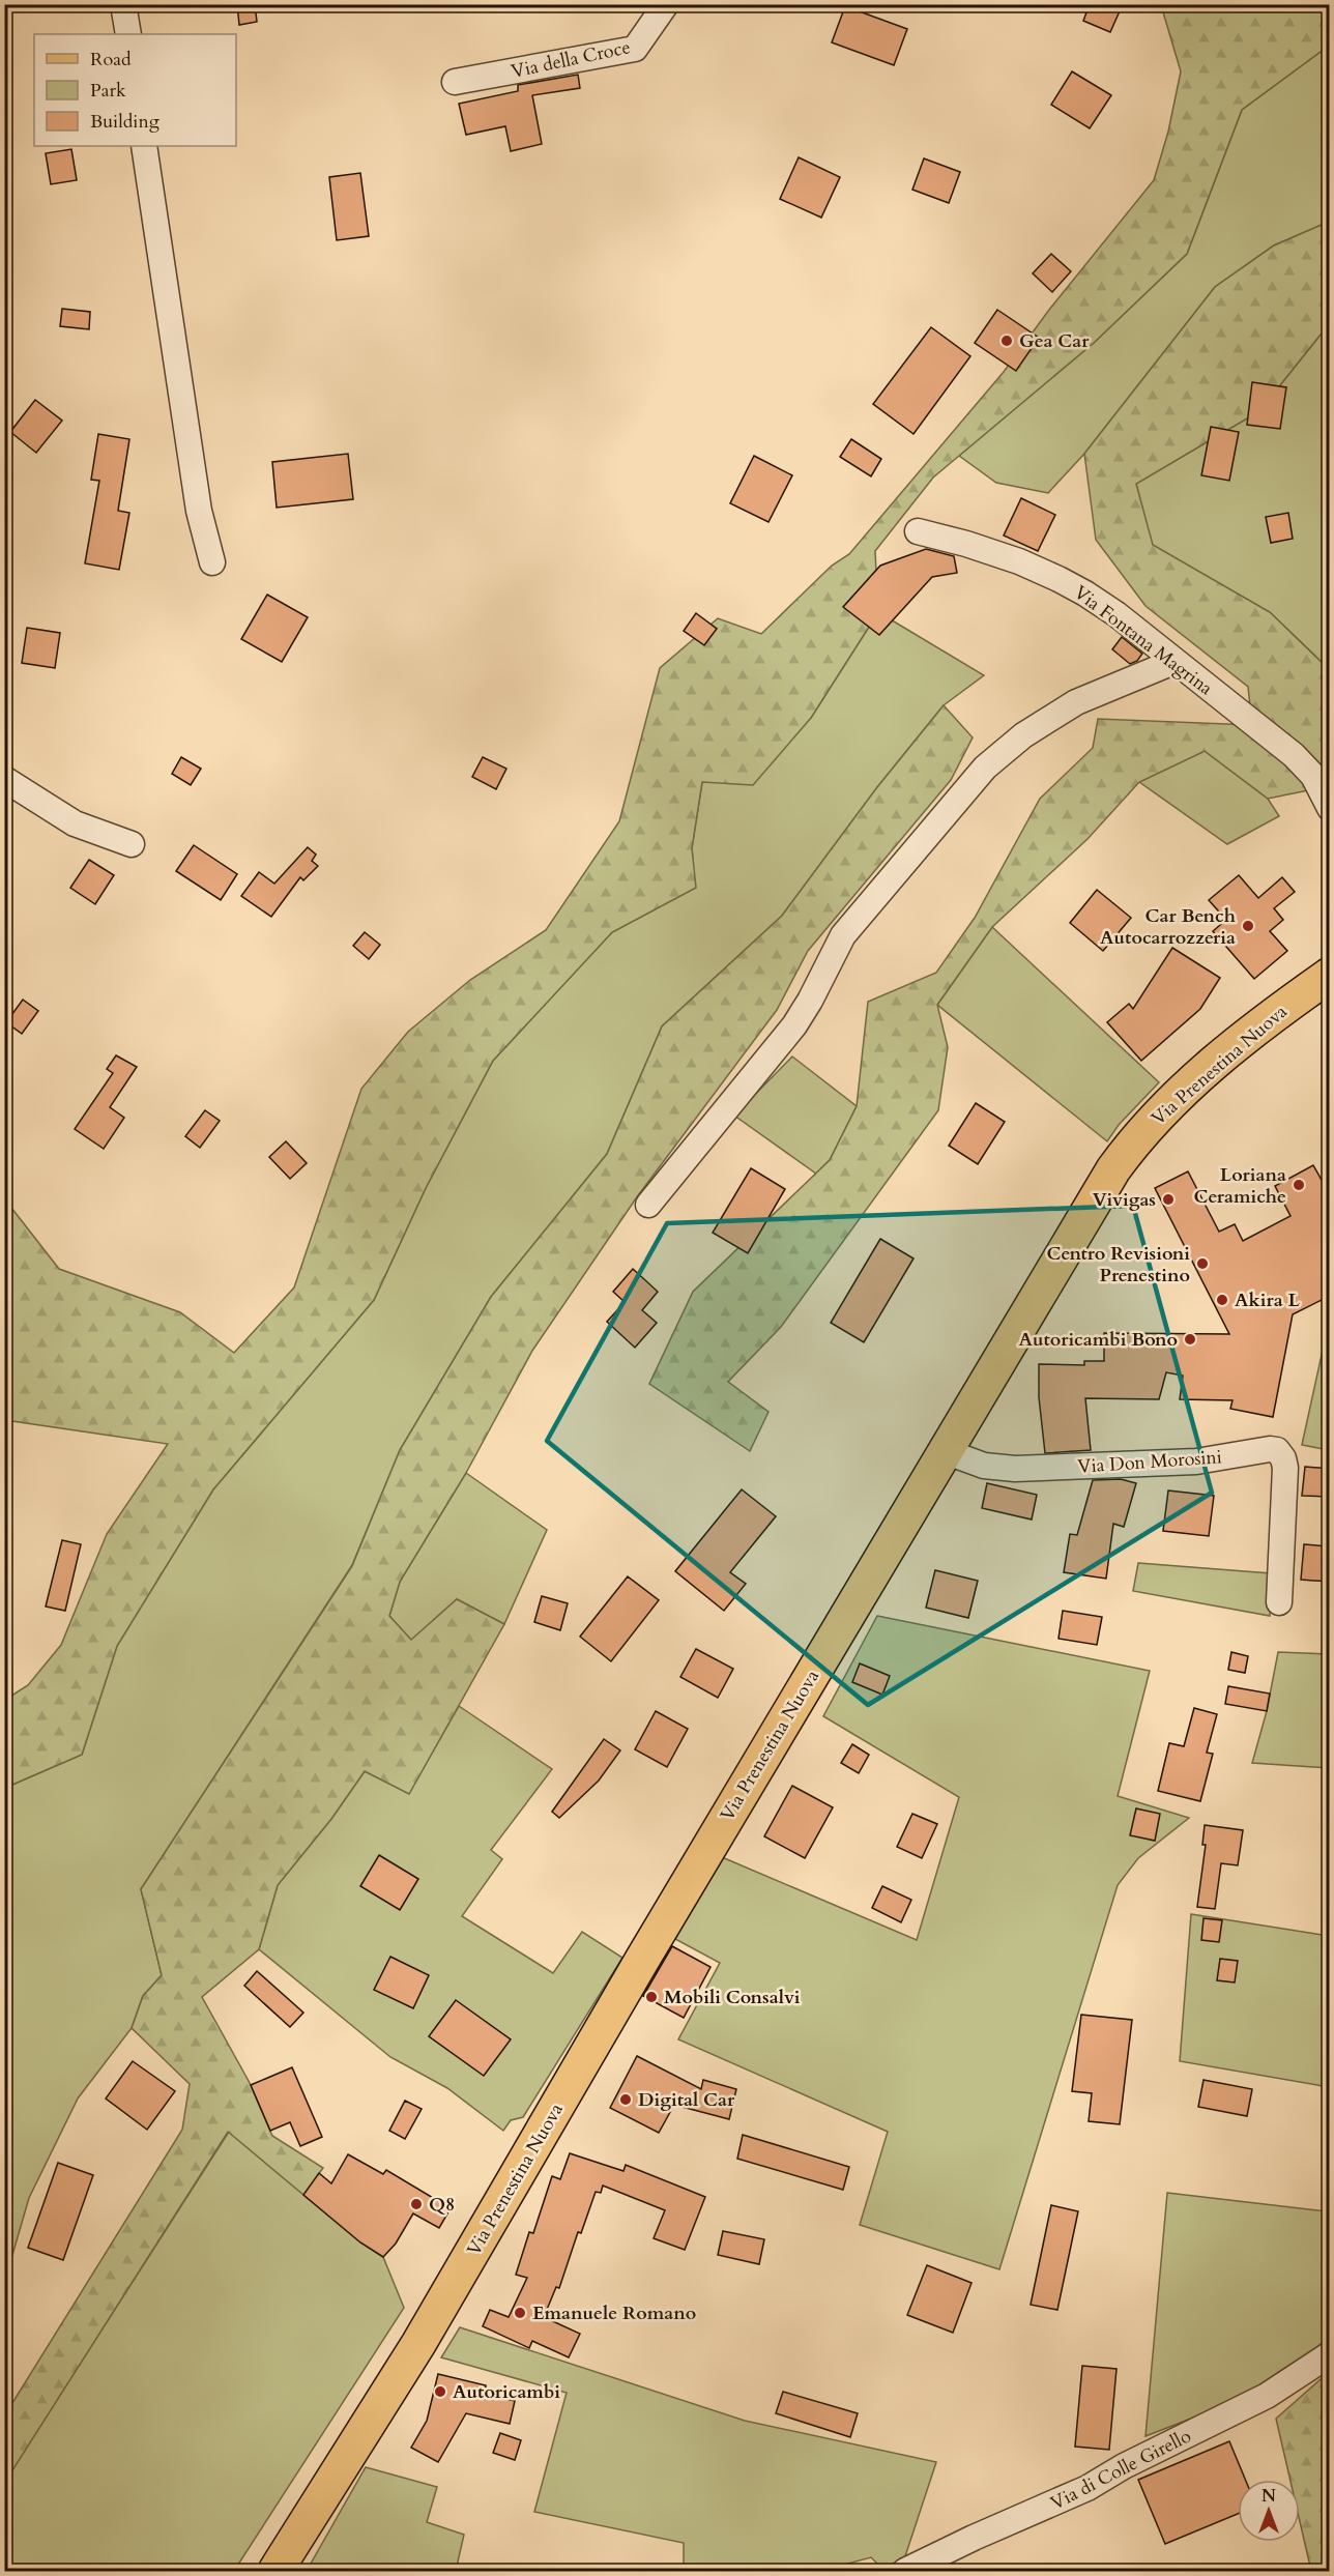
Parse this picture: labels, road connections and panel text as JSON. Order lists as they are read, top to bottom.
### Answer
{
  "streets": {
    "main road": ["Via Prenestina Nuova"],
    "street": [
      "Via della Croce",
      "Via Fontana Magrina",
      "Via Don Morosini",
      "Via di Colle Girello"
    ]
  },
  "crossings": [
    ["Via Prenestina Nuova", "Via Don Morosini"]
  ],
  "places": [
    "Gea Car",
    "Car Bench Autocarrozzeria",
    "Loriana Ceramiche",
    "Vivigas",
    "Centro Revisioni Prenestino",
    "Akira L",
    "Autoricambi Bono",
    "Mobili Consalvi",
    "Digital Car",
    "Q8",
    "Emanuele Romano",
    "Autoricambi"
  ],
  "legend": ["Road", "Park", "Building"],
  "north": "top"
}
